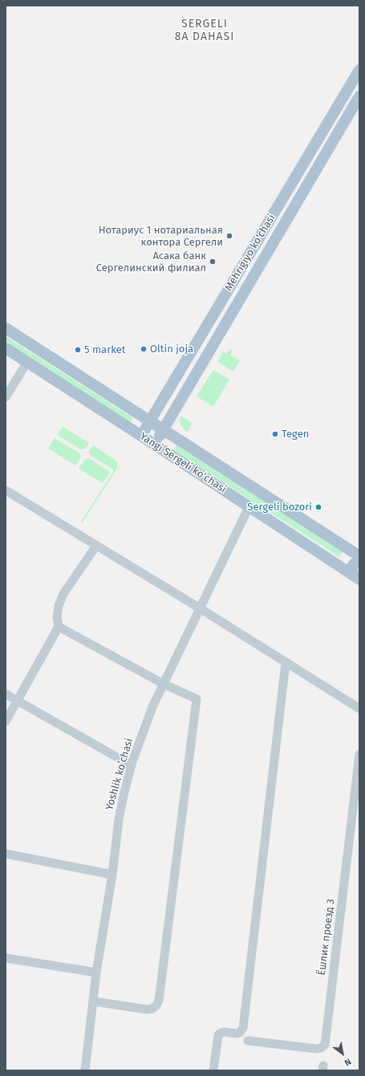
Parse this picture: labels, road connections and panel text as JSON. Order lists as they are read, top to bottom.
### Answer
{
  "streets": {
    "main road": ["Mehrigiyo ko'chasi", "Yangi Sergeli ko'chasi"],
    "street": ["Yoshlik koʻchasi", "Ёшлик проезд 3"]
  },
  "crossings": [
    ["Mehrigiyo ko'chasi", "Yangi Sergeli ko'chasi"],
    ["Yangi Sergeli ko'chasi", "Yoshlik koʻchasi"]
  ],
  "districts": ["SERGELI 8A DAHASI"],
  "places": [
    "Нотариус 1 нотариальная контора Сергели",
    "Асака банк Сергелинский филиал",
    "Oltin joja",
    "5 market",
    "Tegen",
    "Sergeli bozori"
  ],
  "north": "bottom right"
}
